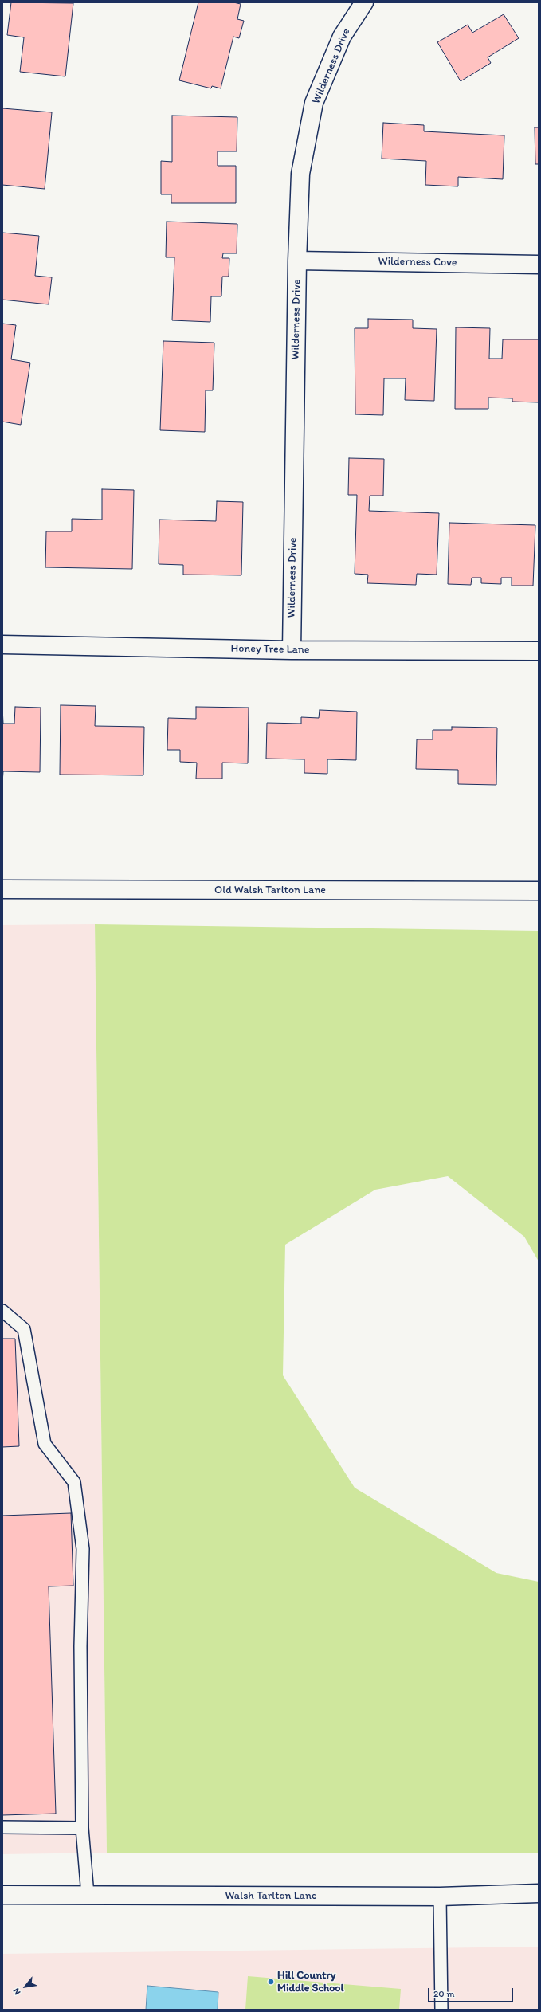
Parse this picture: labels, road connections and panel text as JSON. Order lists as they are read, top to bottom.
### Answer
{
  "streets": {
    "street": [
      "Wilderness Drive",
      "Wilderness Cove",
      "Honey Tree Lane",
      "Old Walsh Tarlton Lane",
      "Walsh Tarlton Lane"
    ]
  },
  "crossings": [
    ["Wilderness Drive", "Wilderness Cove"],
    ["Wilderness Drive", "Honey Tree Lane"]
  ],
  "places": ["Hill Country Middle School"],
  "scale_bar": "20 m",
  "north": "bottom left"
}
